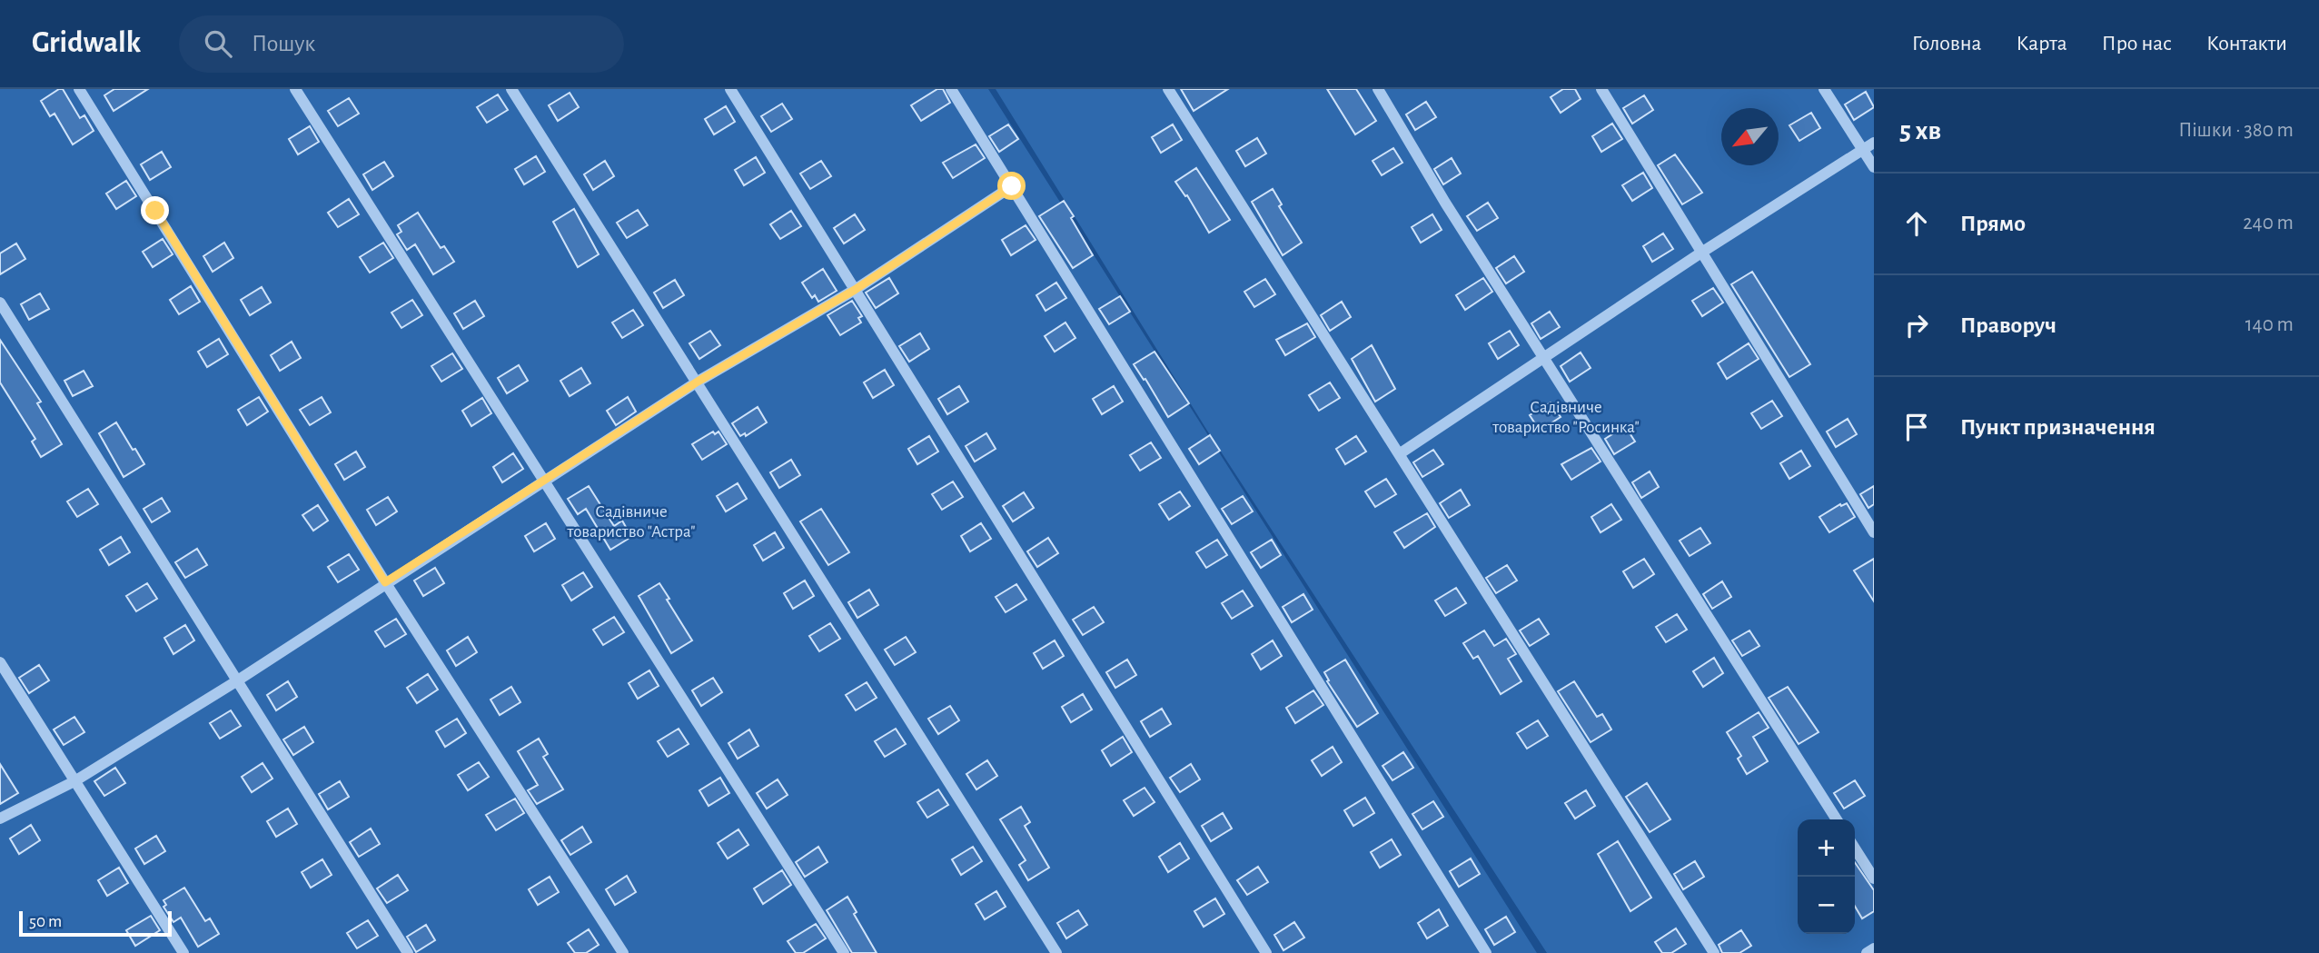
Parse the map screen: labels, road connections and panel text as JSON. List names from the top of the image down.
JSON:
{
  "parks": ["Садівниче товариство \"Росинка\"", "Садівниче товариство \"Астра\""],
  "scale_bar": "50 m",
  "north": "bottom left",
  "page": {
    "header": "Gridwalk",
    "search": "Пошук",
    "nav": [
      "Головна",
      "Карта",
      "Про нас",
      "Контакти"
    ],
    "heading": ["5 хв", "Пішки · 380 m"],
    "list": [
      ["Прямо", "240 m"],
      ["Праворуч", "140 m"],
      "Пункт призначення"
    ],
    "map_buttons": ["+", "−"],
    "scale": "50 m"
  }
}
